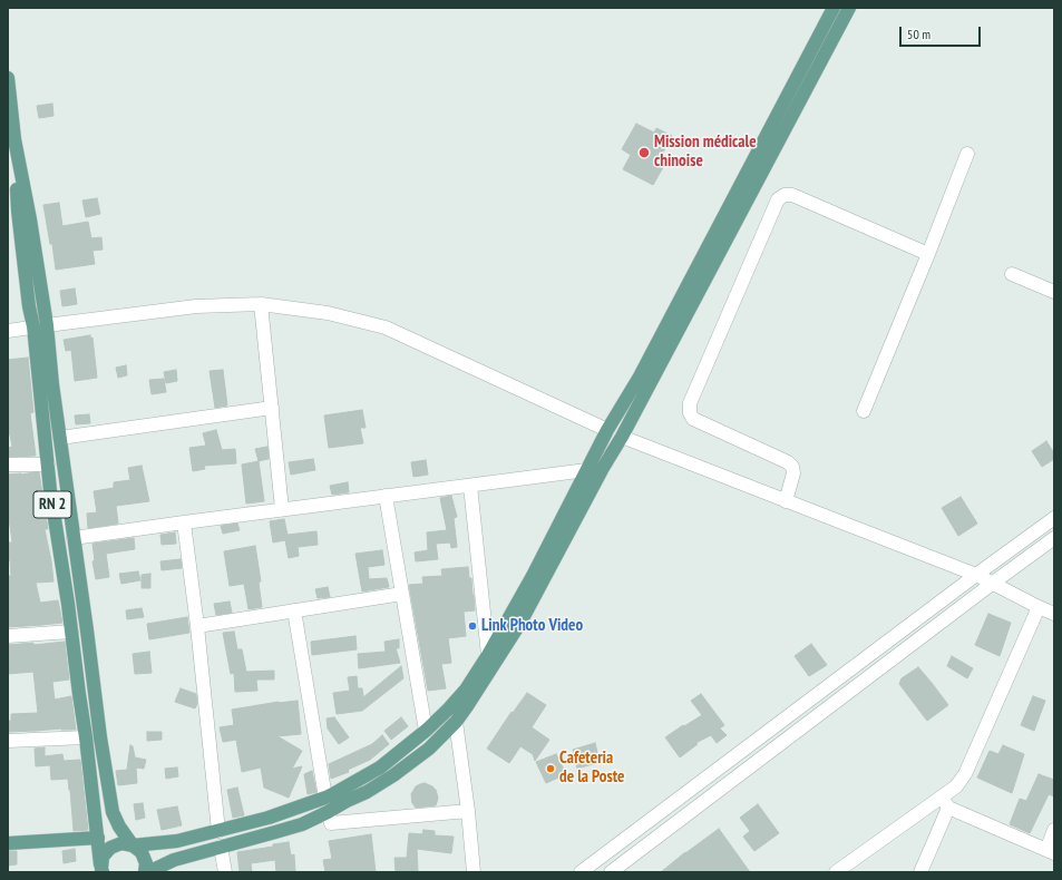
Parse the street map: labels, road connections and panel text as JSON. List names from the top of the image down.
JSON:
{
  "streets": {
    "main road": ["RN 2"]
  },
  "places": ["Mission médicale chinoise", "Link Photo Video", "Cafeteria de la Poste"],
  "scale_bar": "50 m"
}
